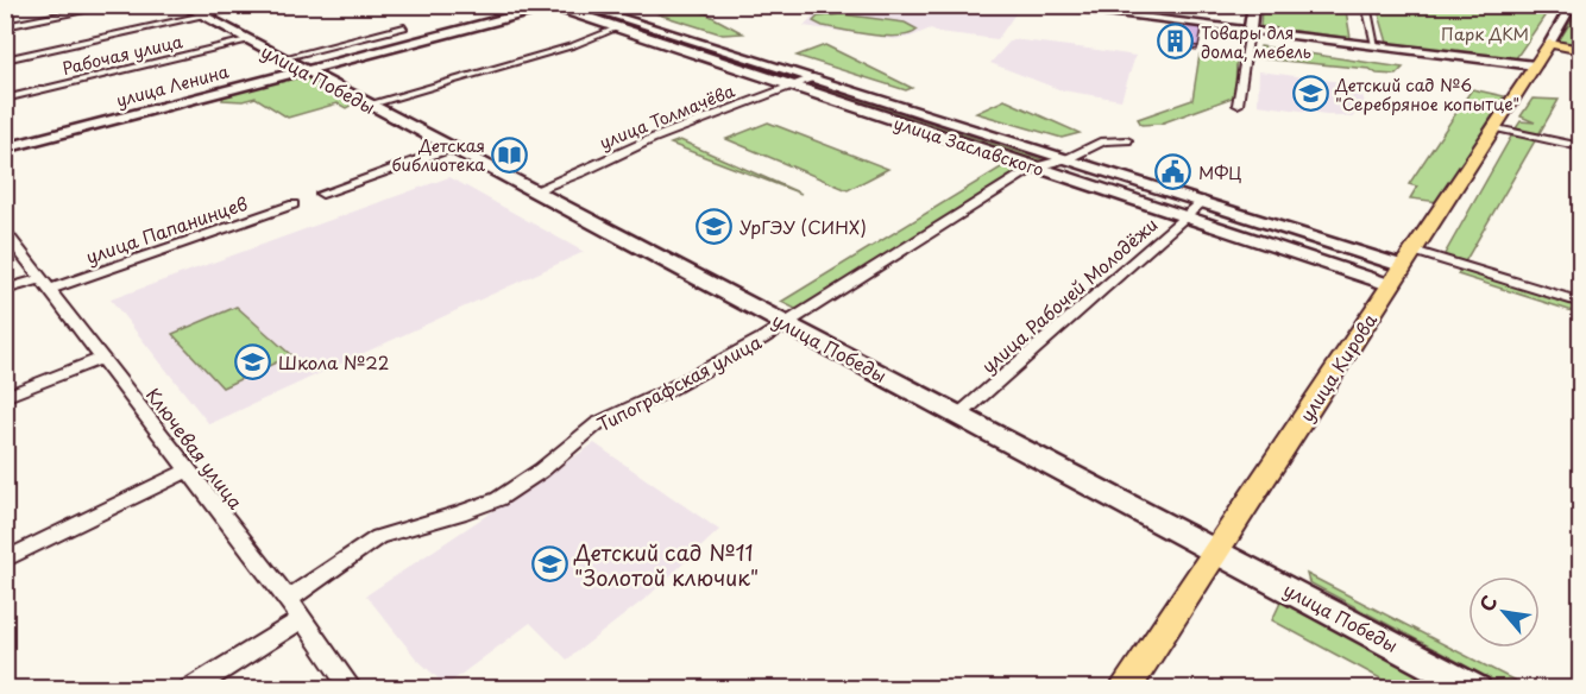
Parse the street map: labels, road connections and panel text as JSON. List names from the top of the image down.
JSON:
{
  "streets": {
    "main road": ["улица Кирова"],
    "street": [
      "Рабочая улица",
      "улица Победы",
      "улица Ленина",
      "улица Толмачёва",
      "улица Заславского",
      "улица Папанинцев",
      "улица Рабочей Молодёжи",
      "Типографская улица",
      "Ключевая улица"
    ]
  },
  "crossings": [
    ["Рабочая улица", "улица Победы"],
    ["улица Победы", "улица Ленина"],
    ["улица Победы", "улица Толмачёва"],
    ["улица Победы", "улица Рабочей Молодёжи"],
    ["улица Победы", "улица Кирова"],
    ["улица Победы", "Типографская улица"],
    ["улица Ленина", "улица Заславского"],
    ["улица Толмачёва", "улица Заславского"],
    ["улица Заславского", "улица Рабочей Молодёжи"],
    ["улица Заславского", "улица Кирова"],
    ["улица Заславского", "Типографская улица"],
    ["улица Папанинцев", "Ключевая улица"],
    ["Типографская улица", "Ключевая улица"]
  ],
  "parks": ["Парк ДКМ"],
  "places": {
    "building": ["Товары для дома, мебель"],
    "school or university": [
      "Детский сад №6 \"Серебряное копытце\"",
      "УрГЭУ (СИНХ)",
      "Школа №22",
      "Детский сад №11 \"Золотой ключик\""
    ],
    "library": ["Детская библиотека"],
    "public building": ["МФЦ"]
  },
  "north": "top left"
}
